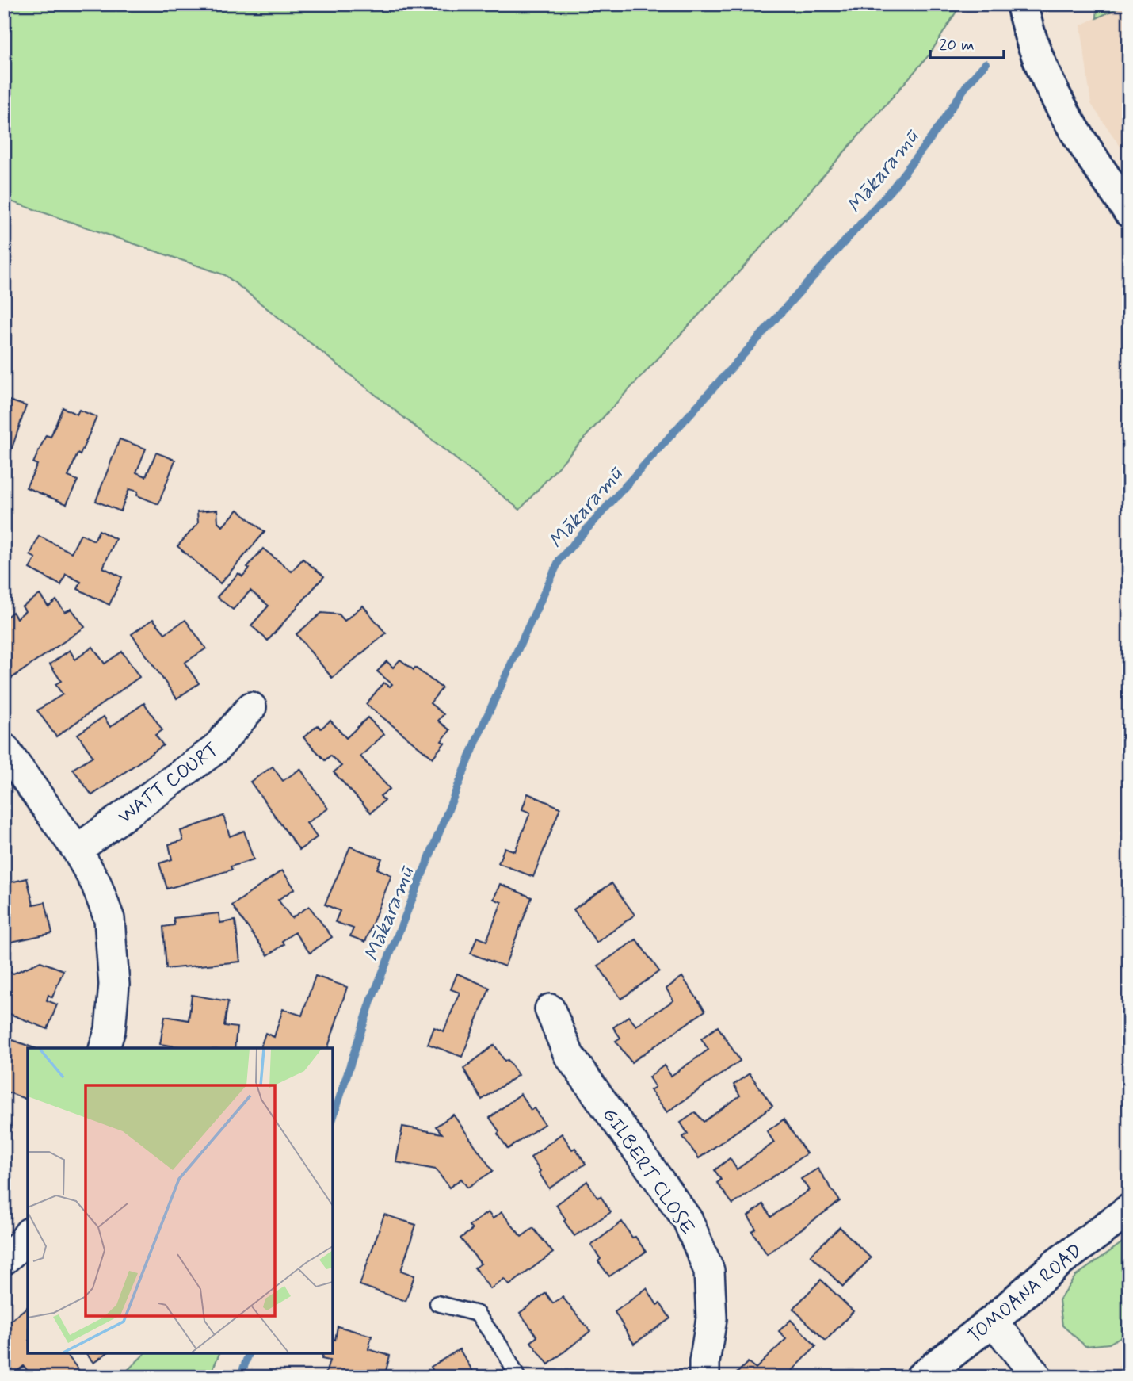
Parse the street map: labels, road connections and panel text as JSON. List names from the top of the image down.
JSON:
{
  "streets": {
    "street": ["WATT COURT", "GILBERT CLOSE", "TOMOANA ROAD"]
  },
  "water": ["Mākaramū"],
  "scale_bar": "20 m"
}
